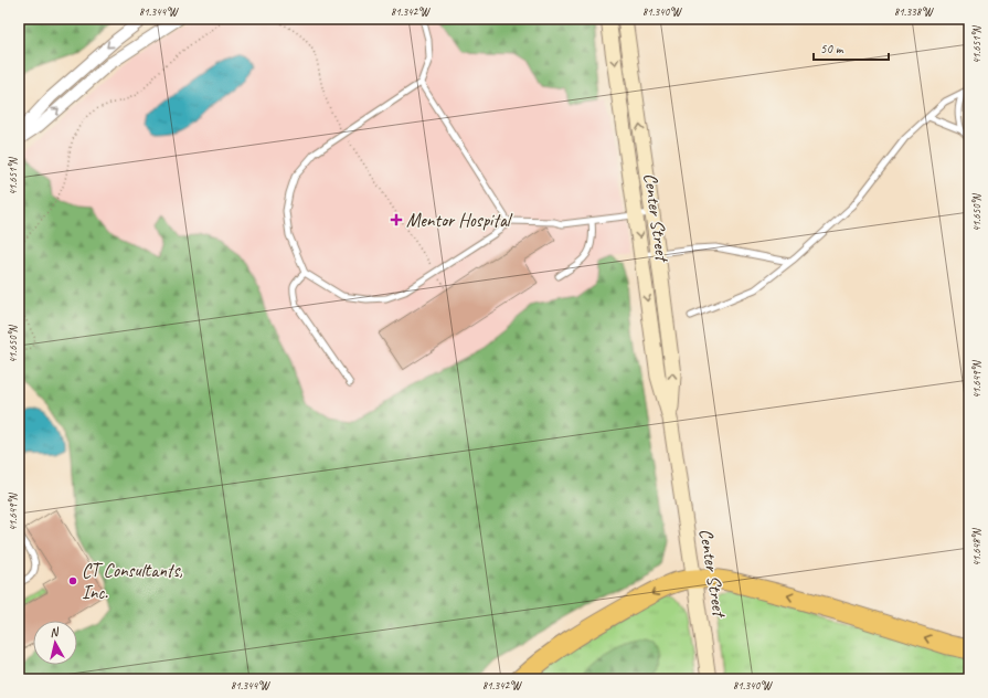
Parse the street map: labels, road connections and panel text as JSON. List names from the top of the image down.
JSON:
{
  "streets": {
    "main road": ["Center Street"]
  },
  "places": {
    "health": ["Mentor Hospital"],
    "other": ["CT Consultants, Inc."]
  },
  "scale_bar": "50 m",
  "north": "top",
  "coordinates": [
    "81.344°W",
    "81.342°W",
    "81.340°W",
    "81.338°W",
    "41.651°N",
    "41.650°N",
    "41.649°N",
    "41.648°N"
  ]
}
